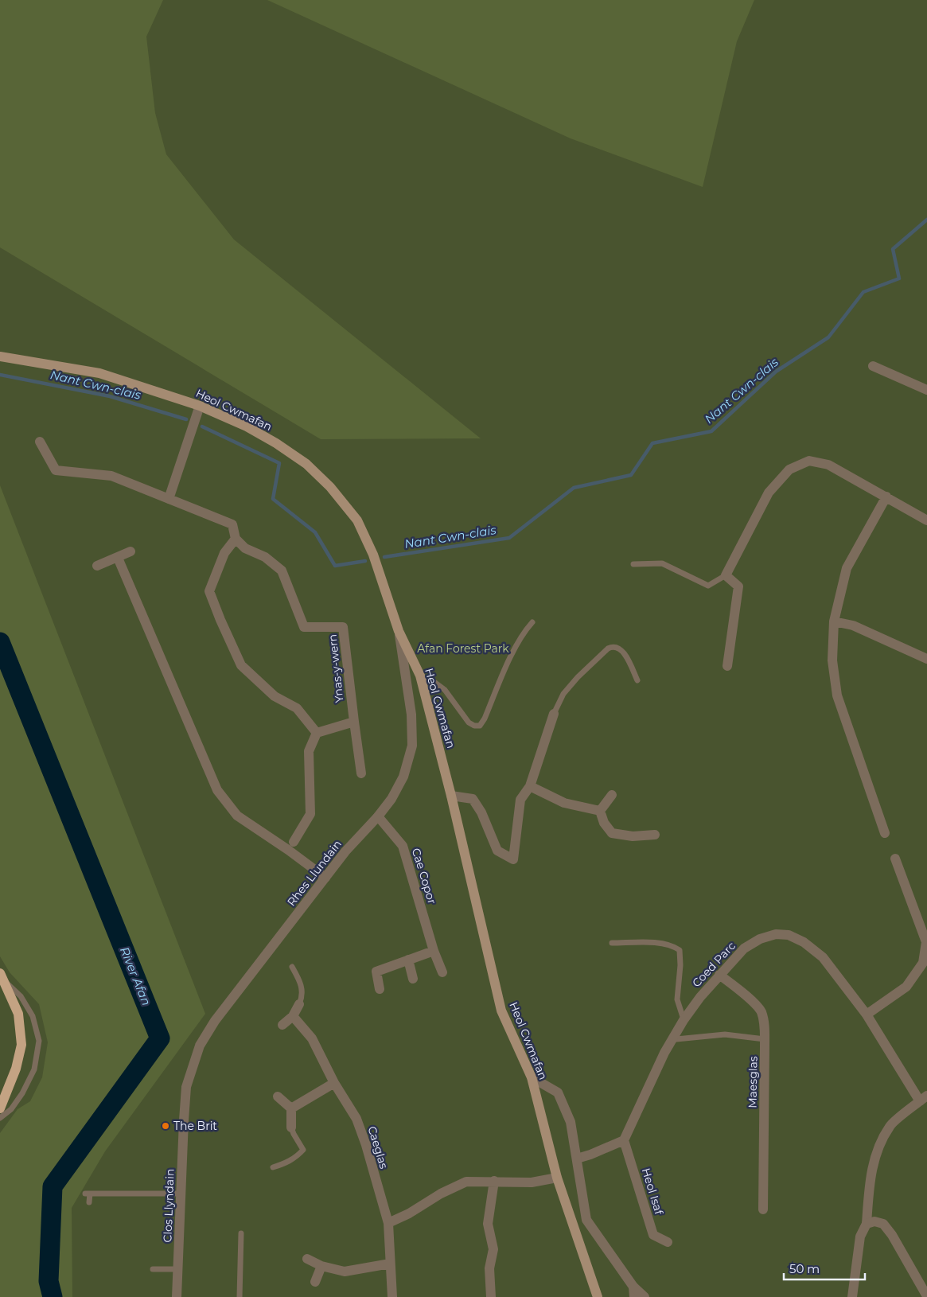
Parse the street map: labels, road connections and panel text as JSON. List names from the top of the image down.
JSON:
{
  "streets": {
    "main road": ["Heol Cwmafan"],
    "street": [
      "Ynas-y-wern",
      "Rhes Llundain",
      "Cae Copor",
      "Coed Parc",
      "Maesglas",
      "Caeglas",
      "Heol Isaf",
      "Clos Llyndain"
    ]
  },
  "crossings": [
    ["Heol Cwmafan", "Rhes Llundain"],
    ["Rhes Llundain", "Cae Copor"],
    ["Rhes Llundain", "Clos Llyndain"],
    ["Coed Parc", "Maesglas"],
    ["Coed Parc", "Heol Isaf"]
  ],
  "water": ["Nant Cwn-clais", "River Afan"],
  "parks": ["Afan Forest Park"],
  "places": ["The Brit"],
  "scale_bar": "50 m"
}
